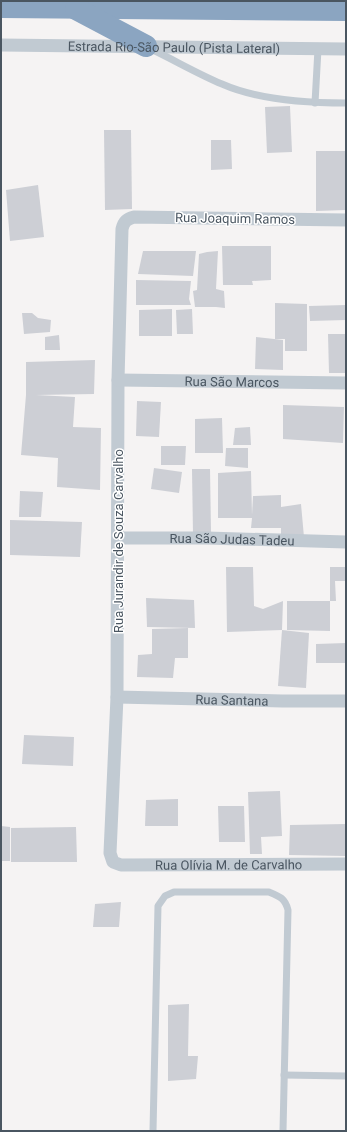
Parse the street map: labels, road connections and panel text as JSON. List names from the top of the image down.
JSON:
{
  "streets": {
    "street": [
      "Estrada Rio-São Paulo (Pista Lateral)",
      "Rua Joaquim Ramos",
      "Rua São Marcos",
      "Rua São Judas Tadeu",
      "Rua Jurandir de Souza Carvalho",
      "Rua Santana",
      "Rua Olívia M. de Carvalho"
    ]
  },
  "crossings": [
    ["Rua Joaquim Ramos", "Rua Jurandir de Souza Carvalho"],
    ["Rua São Marcos", "Rua Jurandir de Souza Carvalho"],
    ["Rua São Judas Tadeu", "Rua Jurandir de Souza Carvalho"],
    ["Rua Jurandir de Souza Carvalho", "Rua Santana"],
    ["Rua Jurandir de Souza Carvalho", "Rua Olívia M. de Carvalho"]
  ]
}
